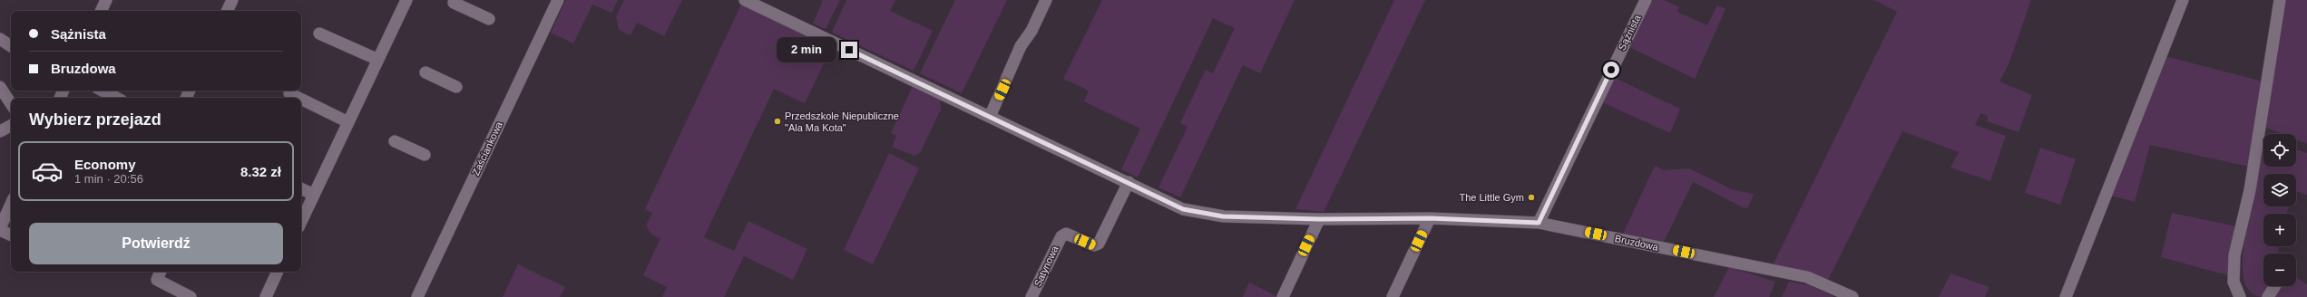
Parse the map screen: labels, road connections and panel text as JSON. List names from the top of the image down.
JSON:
{
  "streets": {
    "street": [
      "Sążnista",
      "Zaściankowa",
      "Bruzdowa",
      "Satynowa"
    ]
  },
  "crossings": [
    ["Sążnista", "Bruzdowa"],
    ["Bruzdowa", "Satynowa"]
  ],
  "places": ["Przedszkole Niepubliczne \"Ala Ma Kota\"", "The Little Gym"],
  "page": {
    "banner": ["Sążnista", "Bruzdowa"],
    "bubble": "2 min",
    "heading": "Wybierz przejazd",
    "map_buttons": ["+", "−"],
    "list": [
      {
        "name": "Economy",
        "note": "1 min · 20:56",
        "value": "8.32 zł"
      }
    ],
    "buttons": "Potwierdź"
  }
}
